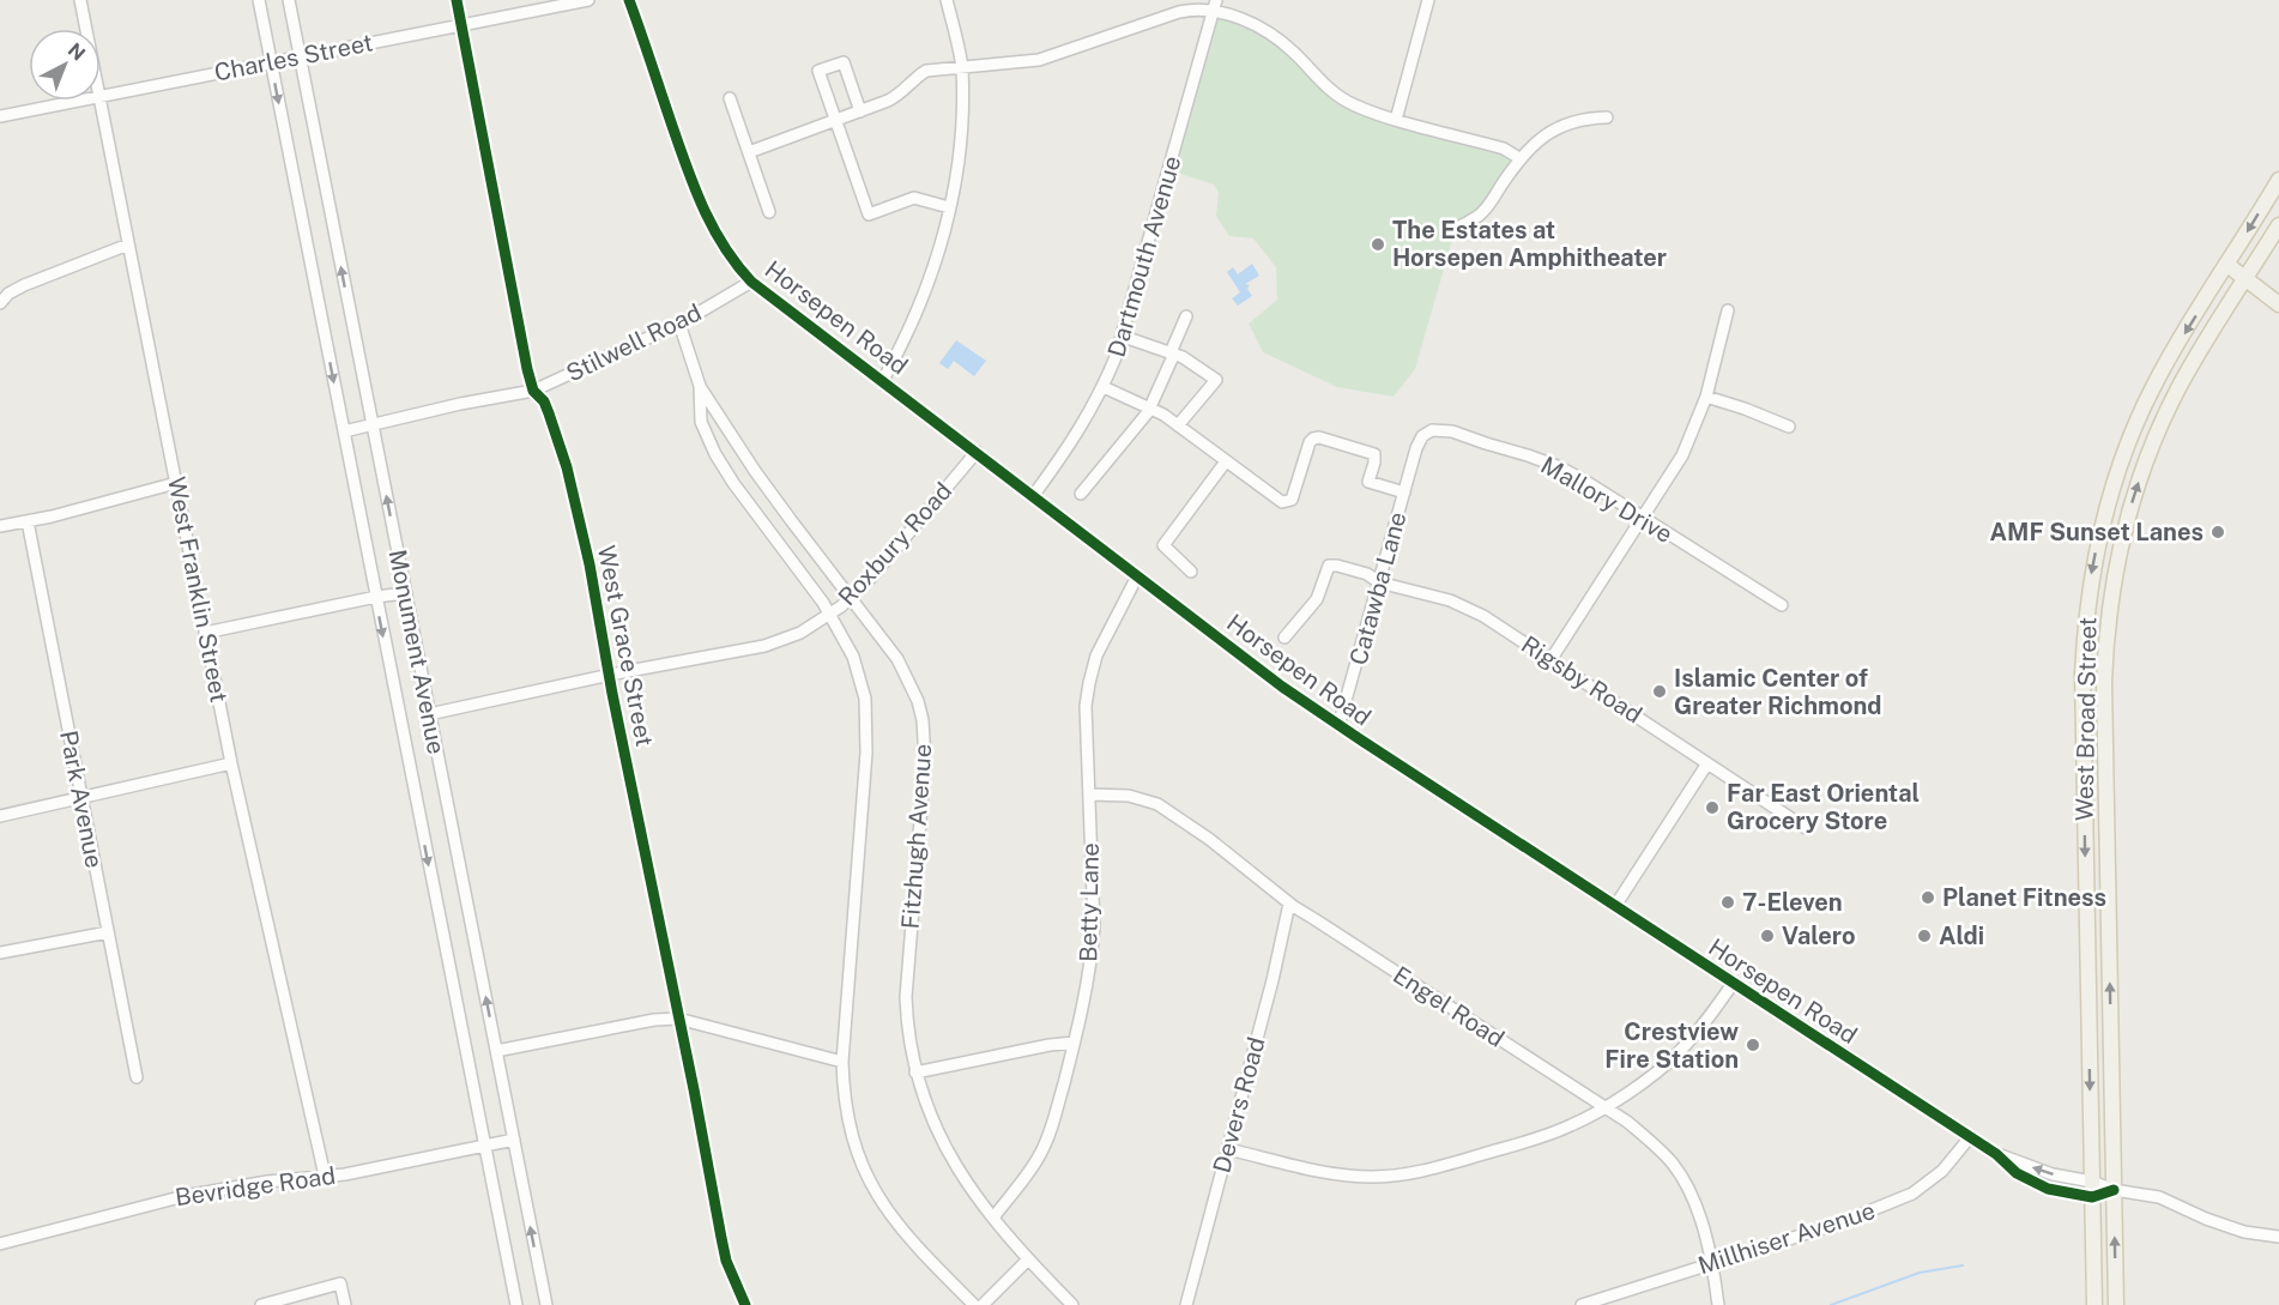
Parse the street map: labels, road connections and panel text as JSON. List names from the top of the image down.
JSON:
{
  "streets": {
    "main road": ["West Broad Street"],
    "street": [
      "Charles Street",
      "Dartmouth Avenue",
      "Horsepen Road",
      "Stilwell Road",
      "Mallory Drive",
      "Roxbury Road",
      "Catawba Lane",
      "West Franklin Street",
      "West Grace Street",
      "Monument Avenue",
      "Rigsby Road",
      "Park Avenue",
      "Fitzhugh Avenue",
      "Betty Lane",
      "Engel Road",
      "Devers Road",
      "Bevridge Road",
      "Millhiser Avenue"
    ]
  },
  "crossings": [
    ["Charles Street", "West Grace Street"],
    ["Charles Street", "Monument Avenue"],
    ["Dartmouth Avenue", "Horsepen Road"],
    ["Horsepen Road", "Stilwell Road"],
    ["Horsepen Road", "Roxbury Road"],
    ["Horsepen Road", "Catawba Lane"],
    ["Horsepen Road", "West Broad Street"],
    ["Horsepen Road", "Betty Lane"],
    ["Horsepen Road", "Millhiser Avenue"],
    ["Stilwell Road", "West Grace Street"],
    ["Stilwell Road", "Monument Avenue"],
    ["Stilwell Road", "Fitzhugh Avenue"],
    ["Mallory Drive", "Catawba Lane"],
    ["Roxbury Road", "West Grace Street"],
    ["Roxbury Road", "Monument Avenue"],
    ["Roxbury Road", "Fitzhugh Avenue"],
    ["Catawba Lane", "Rigsby Road"],
    ["West Franklin Street", "Bevridge Road"],
    ["Monument Avenue", "Bevridge Road"],
    ["Fitzhugh Avenue", "Betty Lane"],
    ["Betty Lane", "Engel Road"],
    ["Engel Road", "Devers Road"],
    ["Engel Road", "Millhiser Avenue"]
  ],
  "places": [
    "The Estates at Horsepen Amphitheater",
    "AMF Sunset Lanes",
    "Islamic Center of Greater Richmond",
    "Far East Oriental Grocery Store",
    "Planet Fitness",
    "7-Eleven",
    "Valero",
    "Aldi",
    "Crestview Fire Station"
  ],
  "north": "top right"
}
